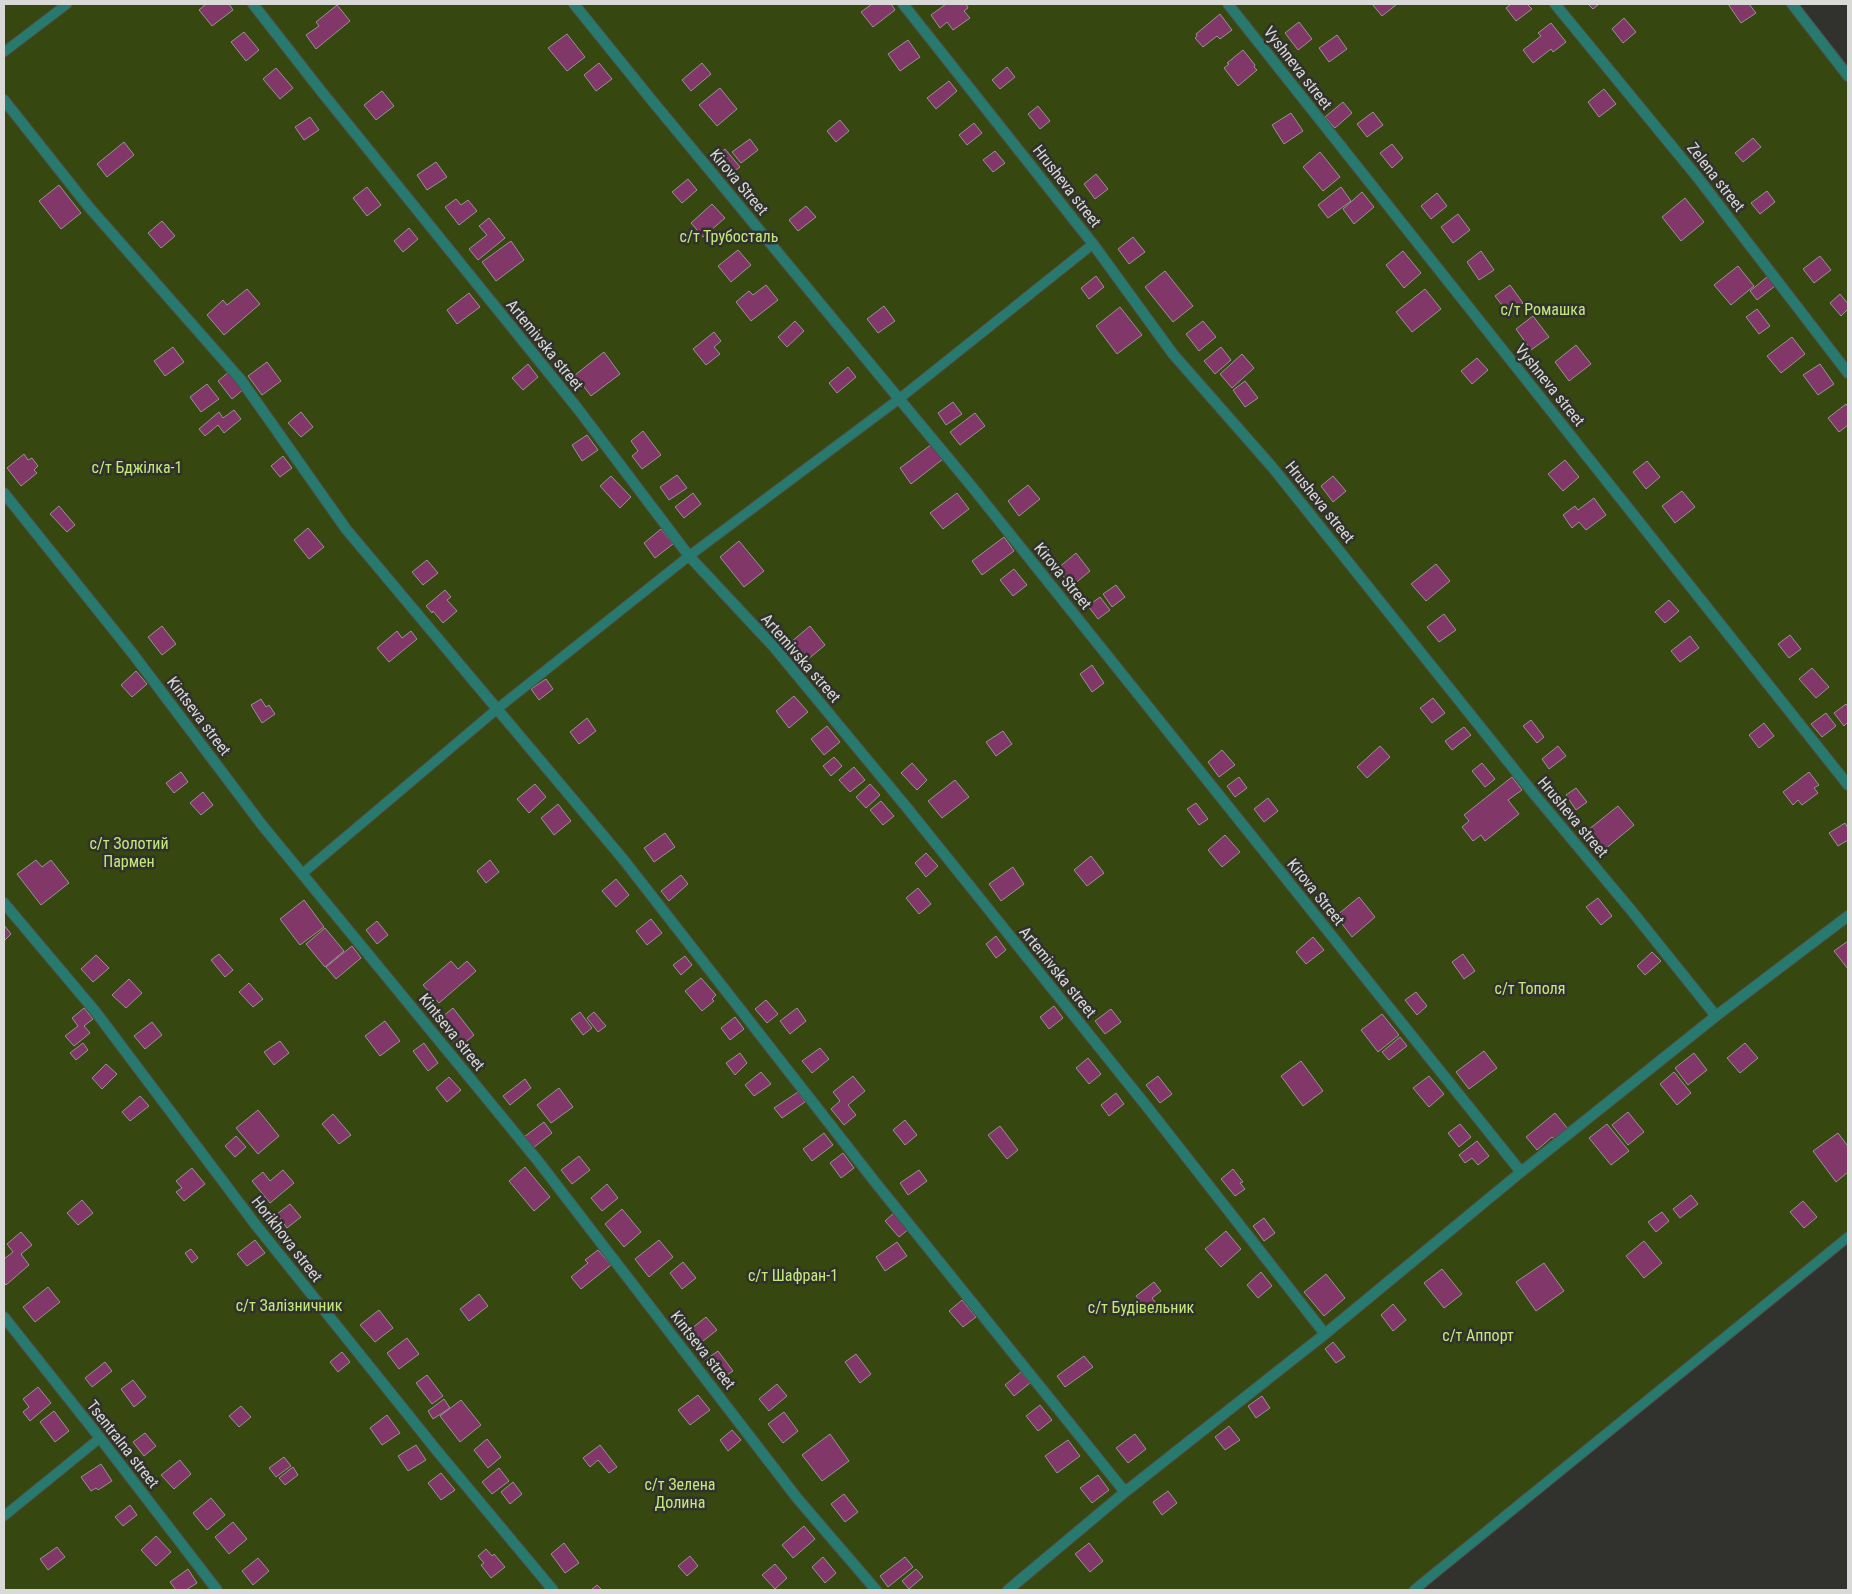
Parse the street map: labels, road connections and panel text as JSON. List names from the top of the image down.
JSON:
{
  "streets": {
    "street": [
      "Vyshneva street",
      "Zelena street",
      "Kirova Street",
      "Hrusheva street",
      "Artemivska street",
      "Kintseva street",
      "Horikhova street",
      "Tsentralna street"
    ]
  },
  "parks": [
    "с/т Трубосталь",
    "с/т Ромашка",
    "с/т Бджілка-1",
    "с/т Золотий Пармен",
    "с/т Тополя",
    "с/т Шафран-1",
    "с/т Залізничник",
    "с/т Будівельник",
    "с/т Аппорт",
    "с/т Зелена Долина"
  ]
}
